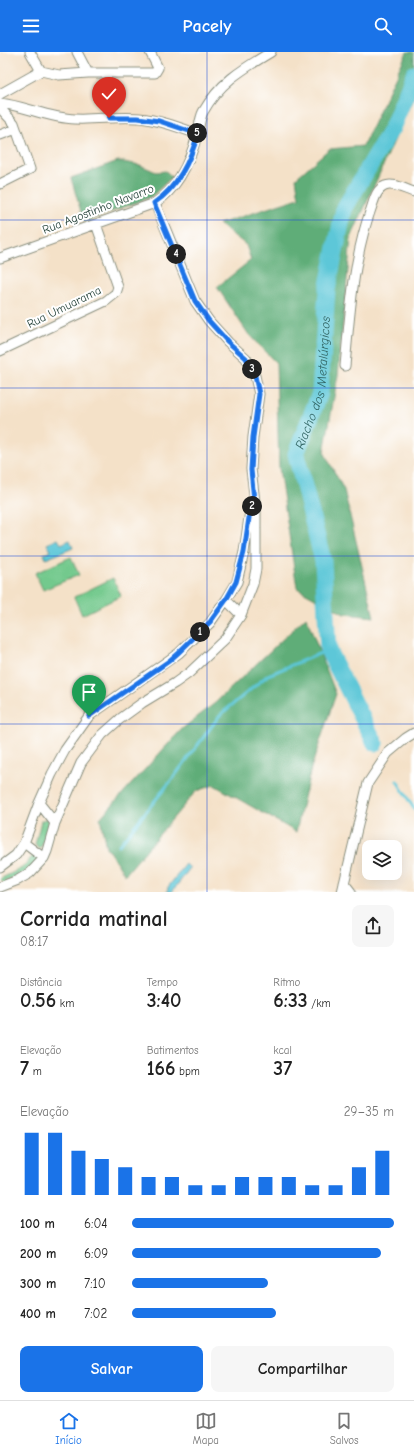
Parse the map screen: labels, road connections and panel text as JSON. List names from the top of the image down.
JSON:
{
  "streets": {
    "street": ["Rua Agostinho Navarro", "Rua Umuarama"]
  },
  "crossings": [
    ["Rua Agostinho Navarro", "Rua Umuarama"]
  ],
  "water": ["Riacho dos Metalúrgicos"],
  "page": {
    "header": "Pacely",
    "pins": [
      "5",
      "4",
      "3",
      "2",
      "1"
    ],
    "heading": ["Corrida matinal", "08:17"],
    "stats": [
      ["Distância", "0.56 km"],
      ["Tempo", "3:40"],
      ["Ritmo", "6:33 /km"],
      ["Elevação", "7 m"],
      ["Batimentos", "166 bpm"],
      ["kcal", "37"]
    ],
    "chart": ["Elevação", "29–35 m"],
    "list": [
      {
        "name": "100 m",
        "note": "6:04"
      },
      {
        "name": "200 m",
        "note": "6:09"
      },
      {
        "name": "300 m",
        "note": "7:10"
      },
      {
        "name": "400 m",
        "note": "7:02"
      }
    ],
    "buttons": ["Salvar", "Compartilhar"],
    "tabs": ["Início", "Mapa", "Salvos"]
  }
}
